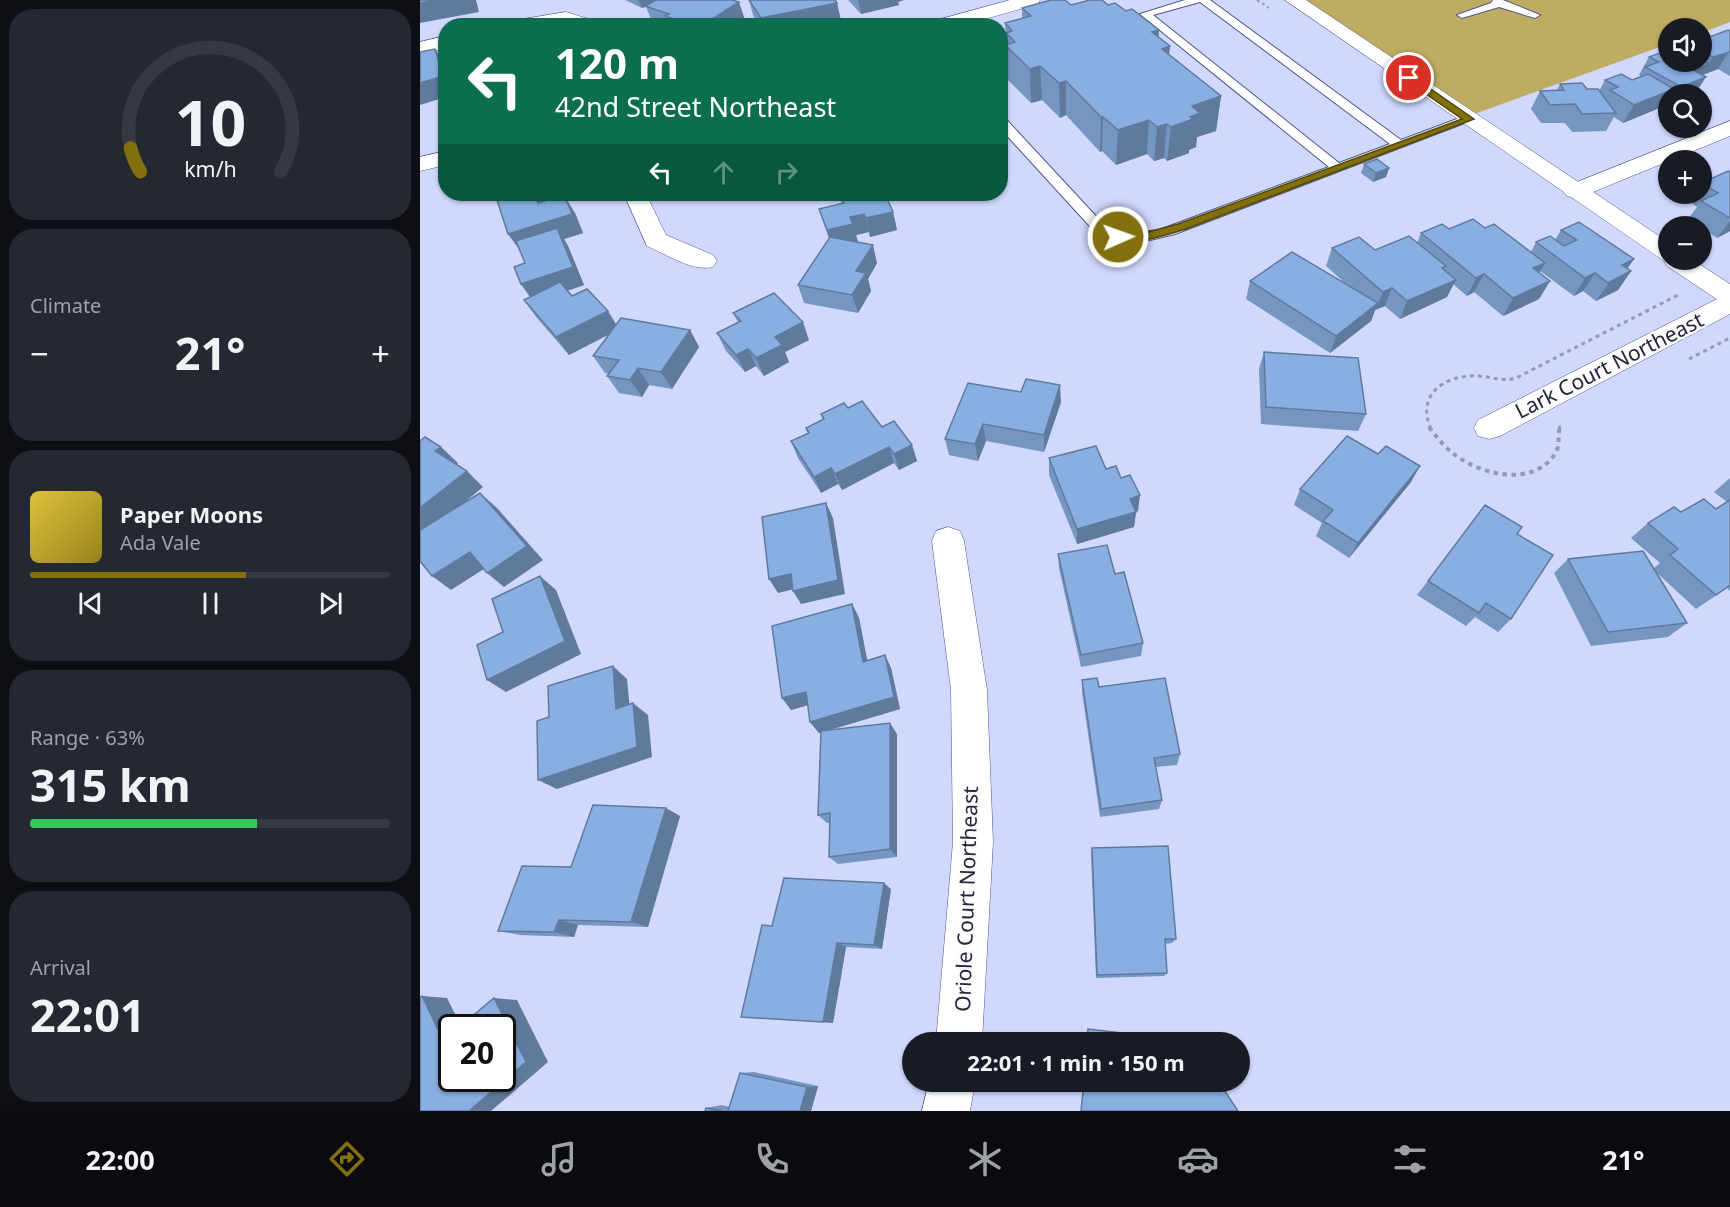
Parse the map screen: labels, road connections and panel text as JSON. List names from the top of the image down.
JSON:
{
  "streets": {
    "street": ["Lark Court Northeast", "Oriole Court Northeast"]
  },
  "page": {
    "map_buttons": ["+", "−"],
    "turn": ["120 m", "42nd Street Northeast"],
    "tile": [
      "Climate",
      ["Range · 63%", "315 km"],
      ["Arrival", "22:01"]
    ],
    "heat": ["−", "21°", "+"],
    "song": ["Paper Moons", "Ada Vale"],
    "limit": "20",
    "trip": "22:01 · 1 min · 150 m",
    "tabs": ["22:00", "21°"],
    "gauge": ["10", "km/h"]
  }
}
